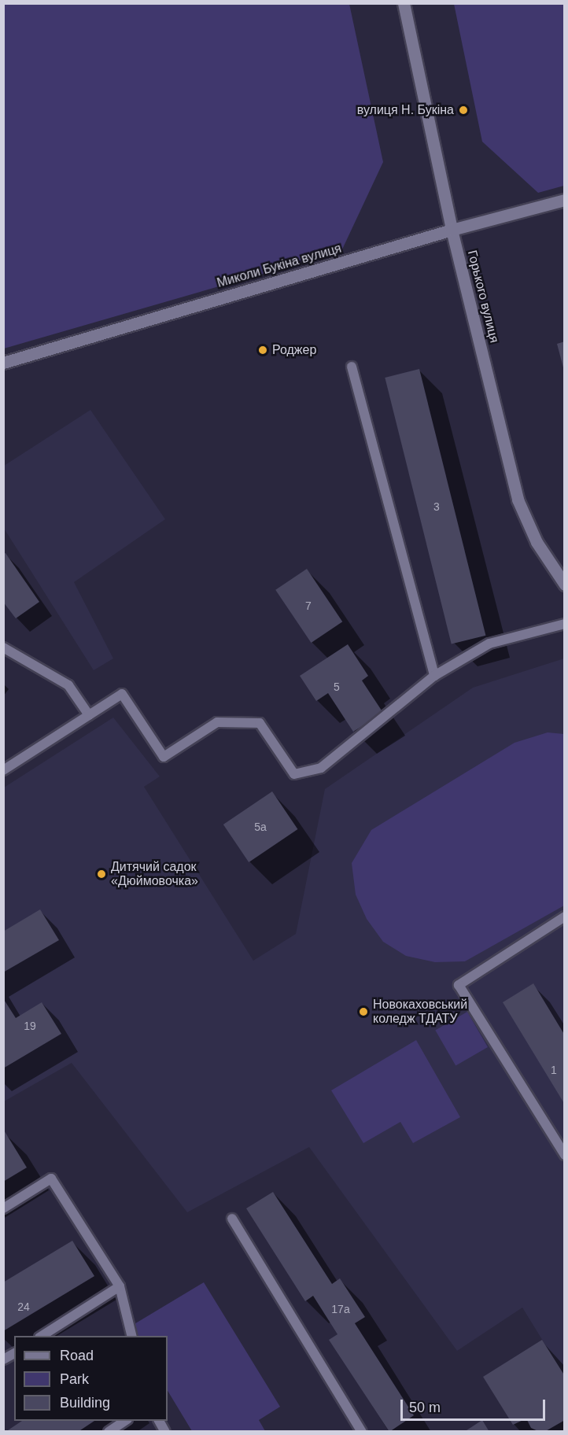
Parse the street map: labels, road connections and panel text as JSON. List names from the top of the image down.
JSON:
{
  "streets": {
    "street": ["Миколи Букіна вулиця", "Горького вулиця"]
  },
  "crossings": [
    ["Миколи Букіна вулиця", "Горького вулиця"]
  ],
  "places": [
    "вулиця Н. Букіна",
    "Роджер",
    "Дитячий садок «Дюймовочка»",
    "Новокаховський коледж ТДАТУ"
  ],
  "house_numbers": [
    "3",
    "7",
    "5",
    "5а",
    "19",
    "1",
    "24",
    "17а"
  ],
  "legend": ["Road", "Park", "Building"],
  "scale_bar": "50 m"
}
